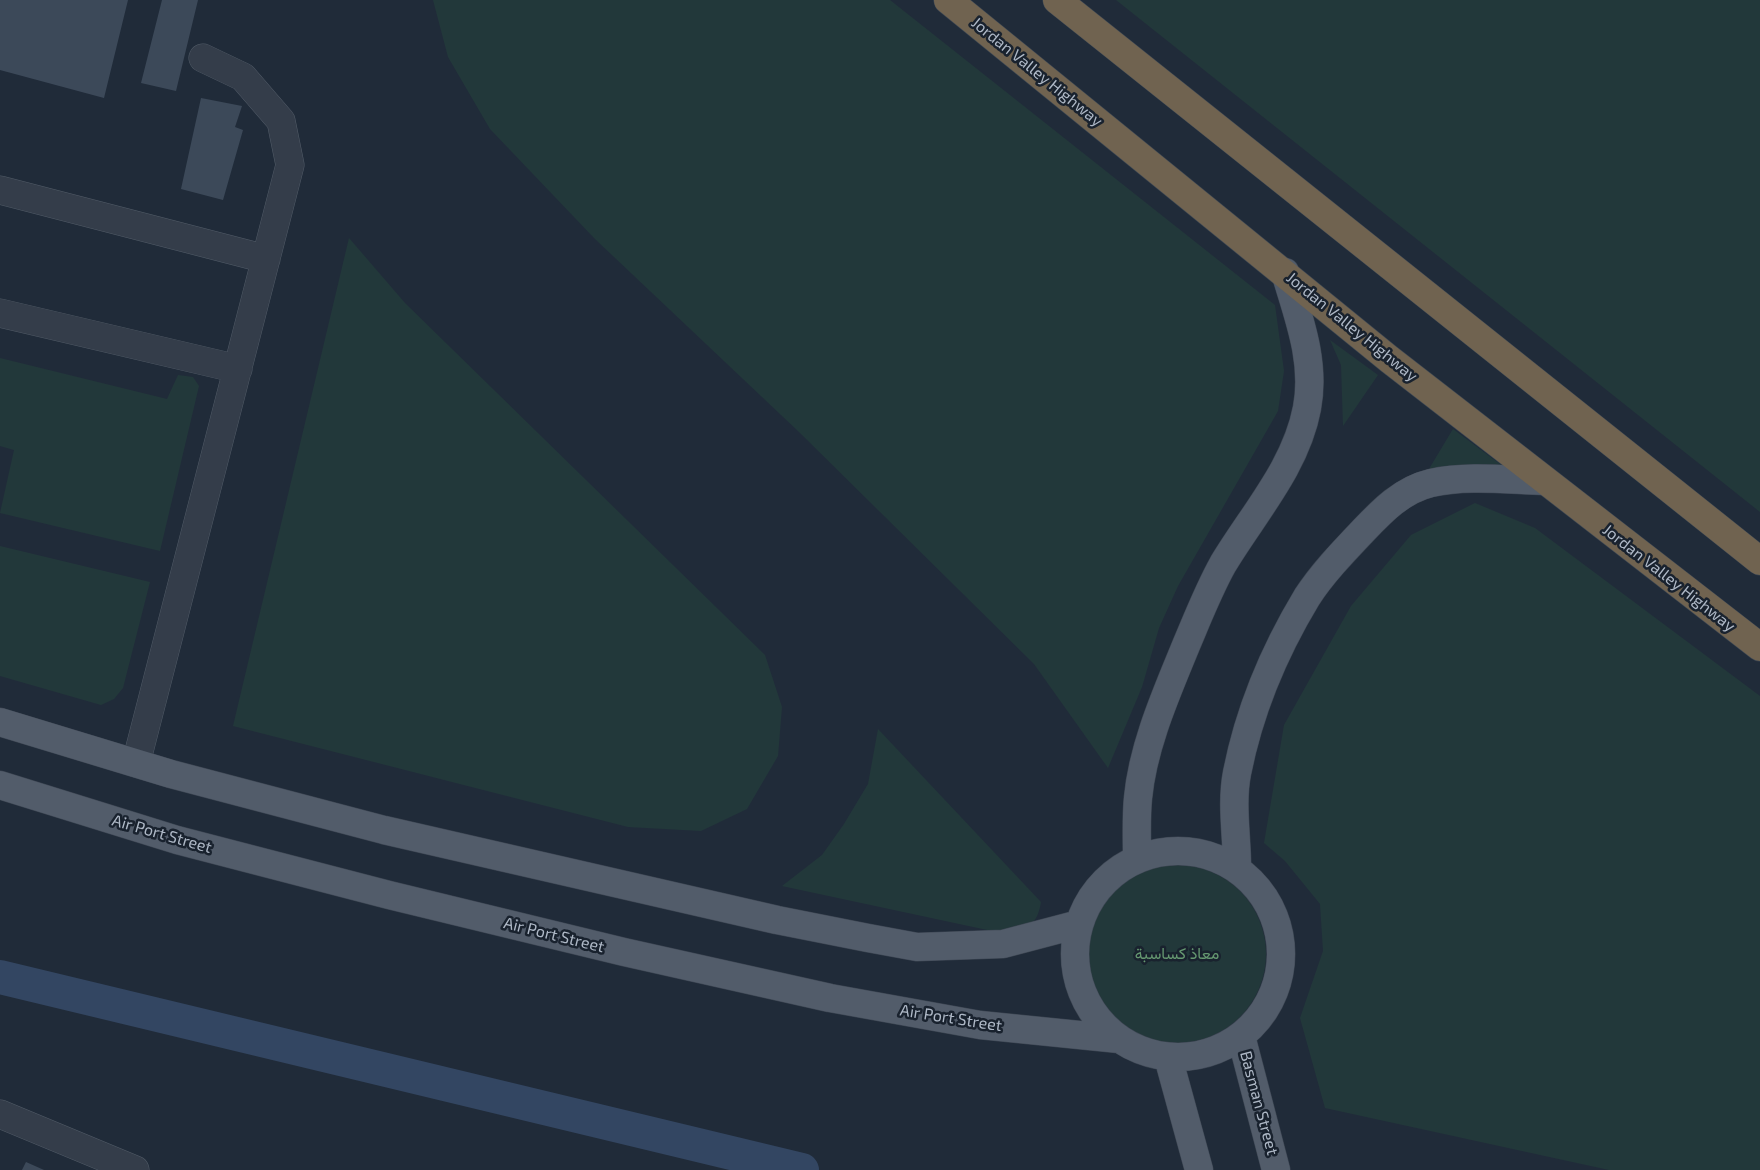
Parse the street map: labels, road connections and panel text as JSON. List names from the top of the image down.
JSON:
{
  "streets": {
    "highway": ["Jordan Valley Highway"],
    "main road": ["Air Port Street", "Basman Street"]
  },
  "parks": ["معاذ كساسبة"]
}
